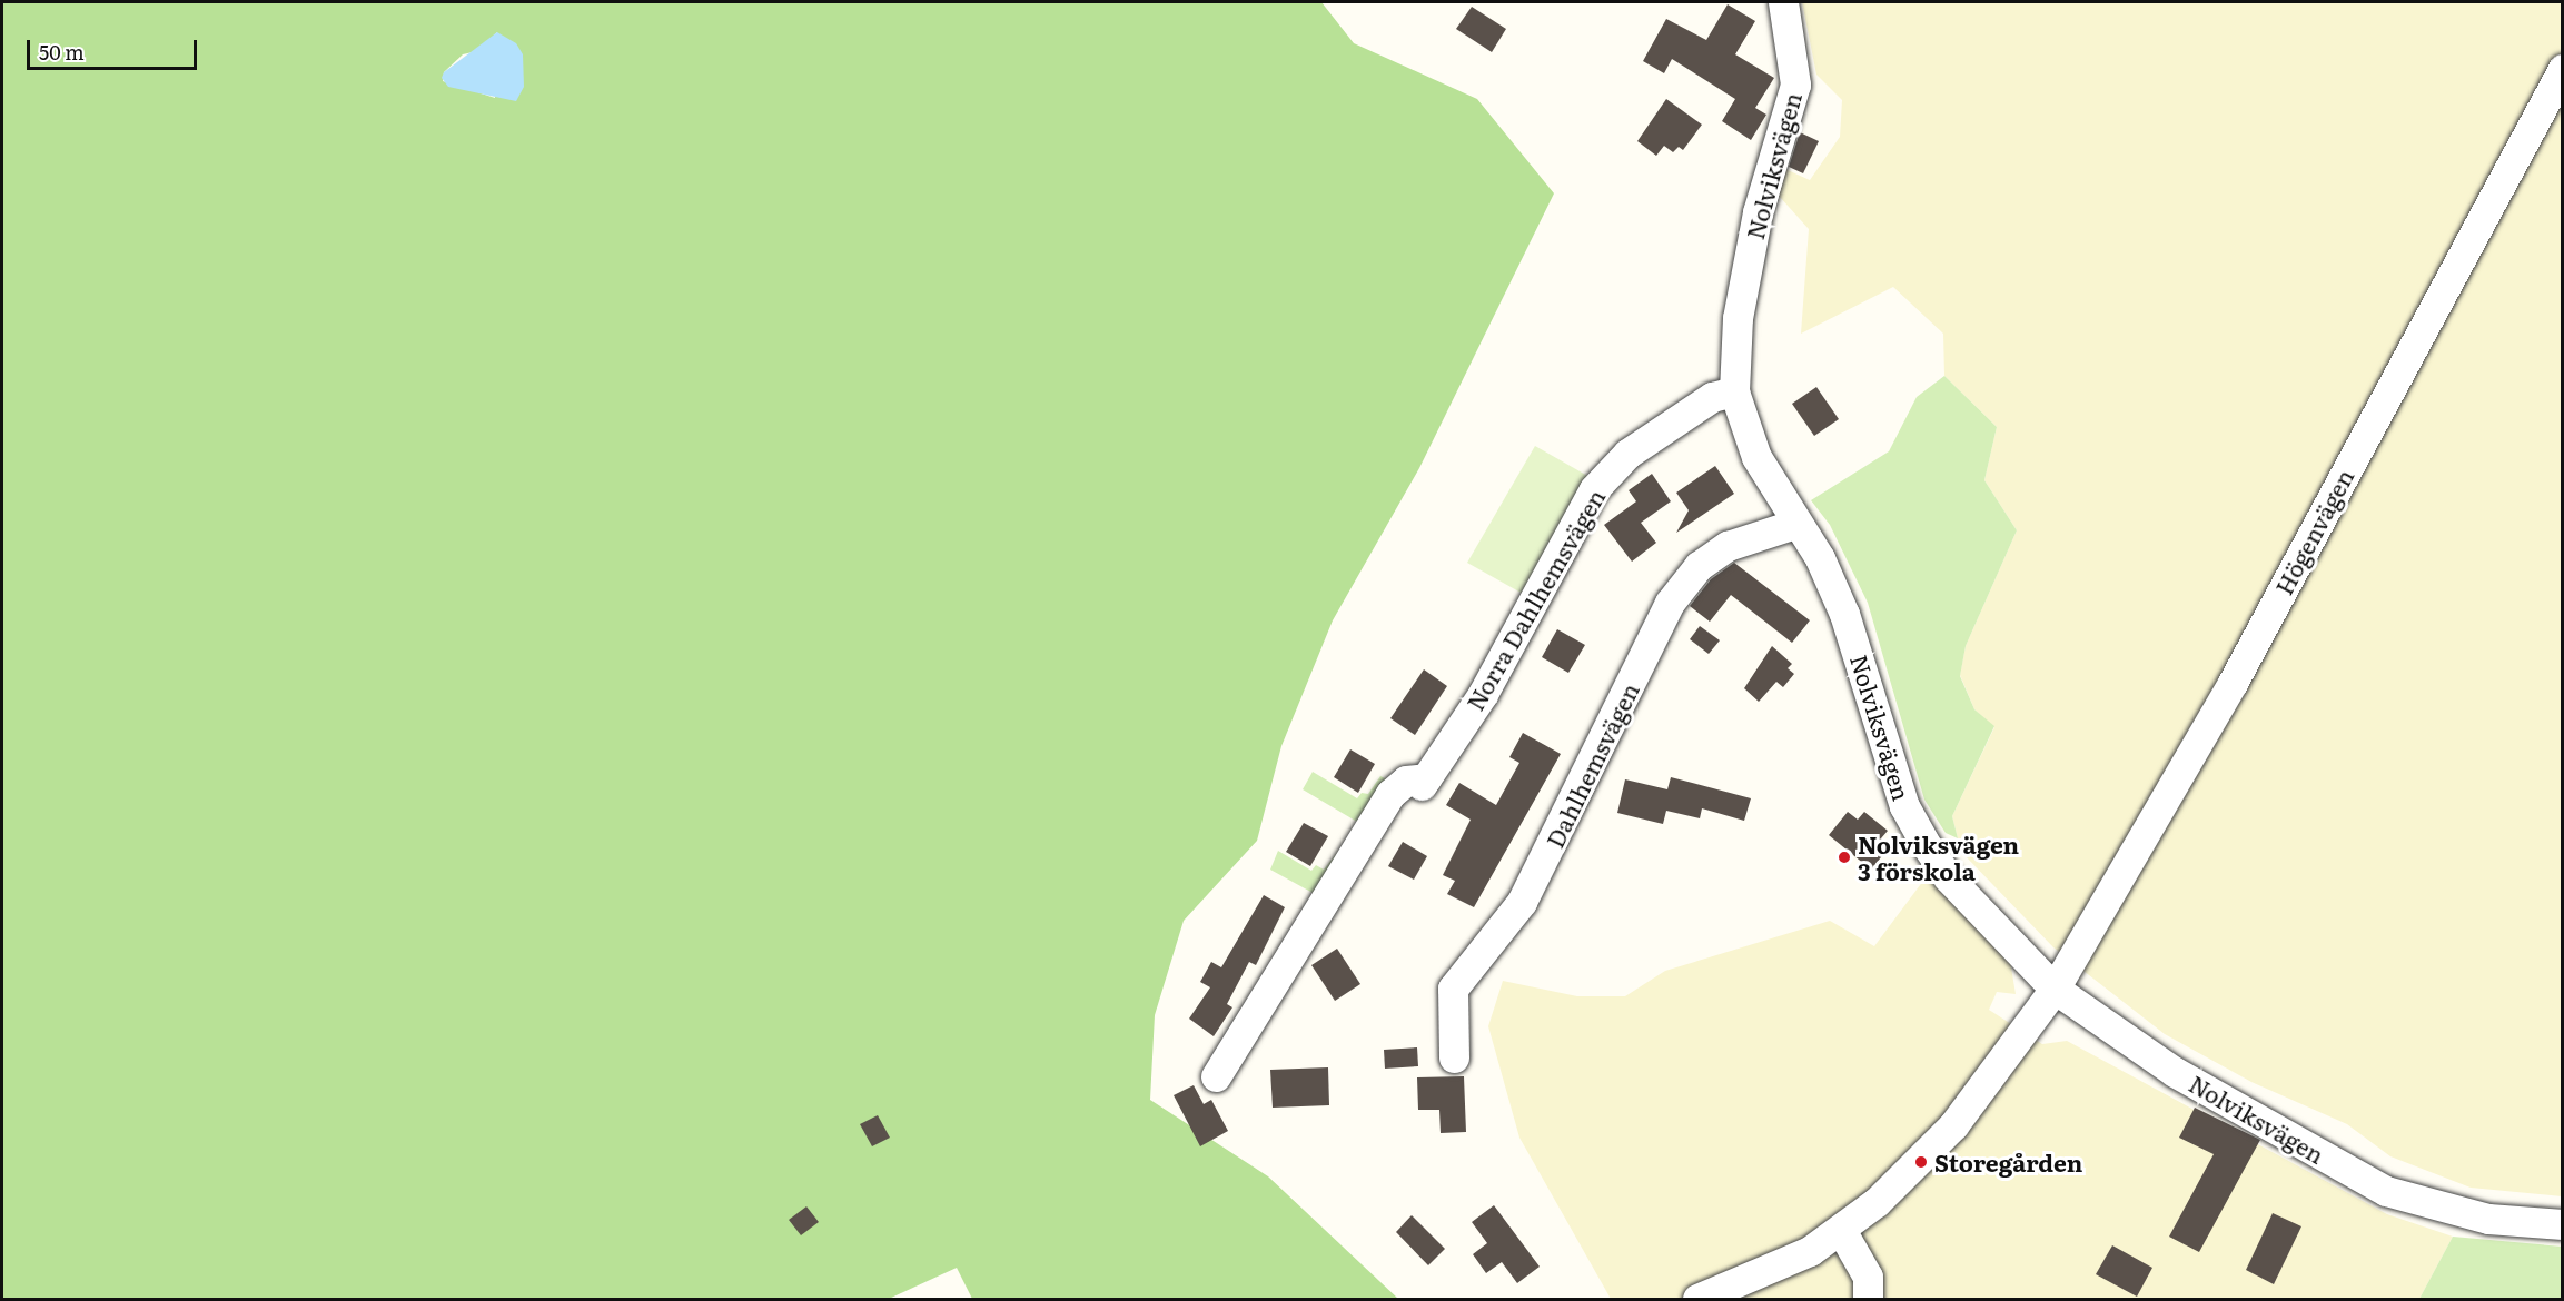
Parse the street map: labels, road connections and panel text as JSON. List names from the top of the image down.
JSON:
{
  "streets": {
    "street": [
      "Nolviksvägen",
      "Högenvägen",
      "Norra Dahlhemsvägen",
      "Dahlhemsvägen"
    ]
  },
  "crossings": [
    ["Nolviksvägen", "Högenvägen"],
    ["Nolviksvägen", "Norra Dahlhemsvägen"],
    ["Nolviksvägen", "Dahlhemsvägen"]
  ],
  "places": ["Nolviksvägen 3 förskola", "Storegården"],
  "scale_bar": "50 m"
}
